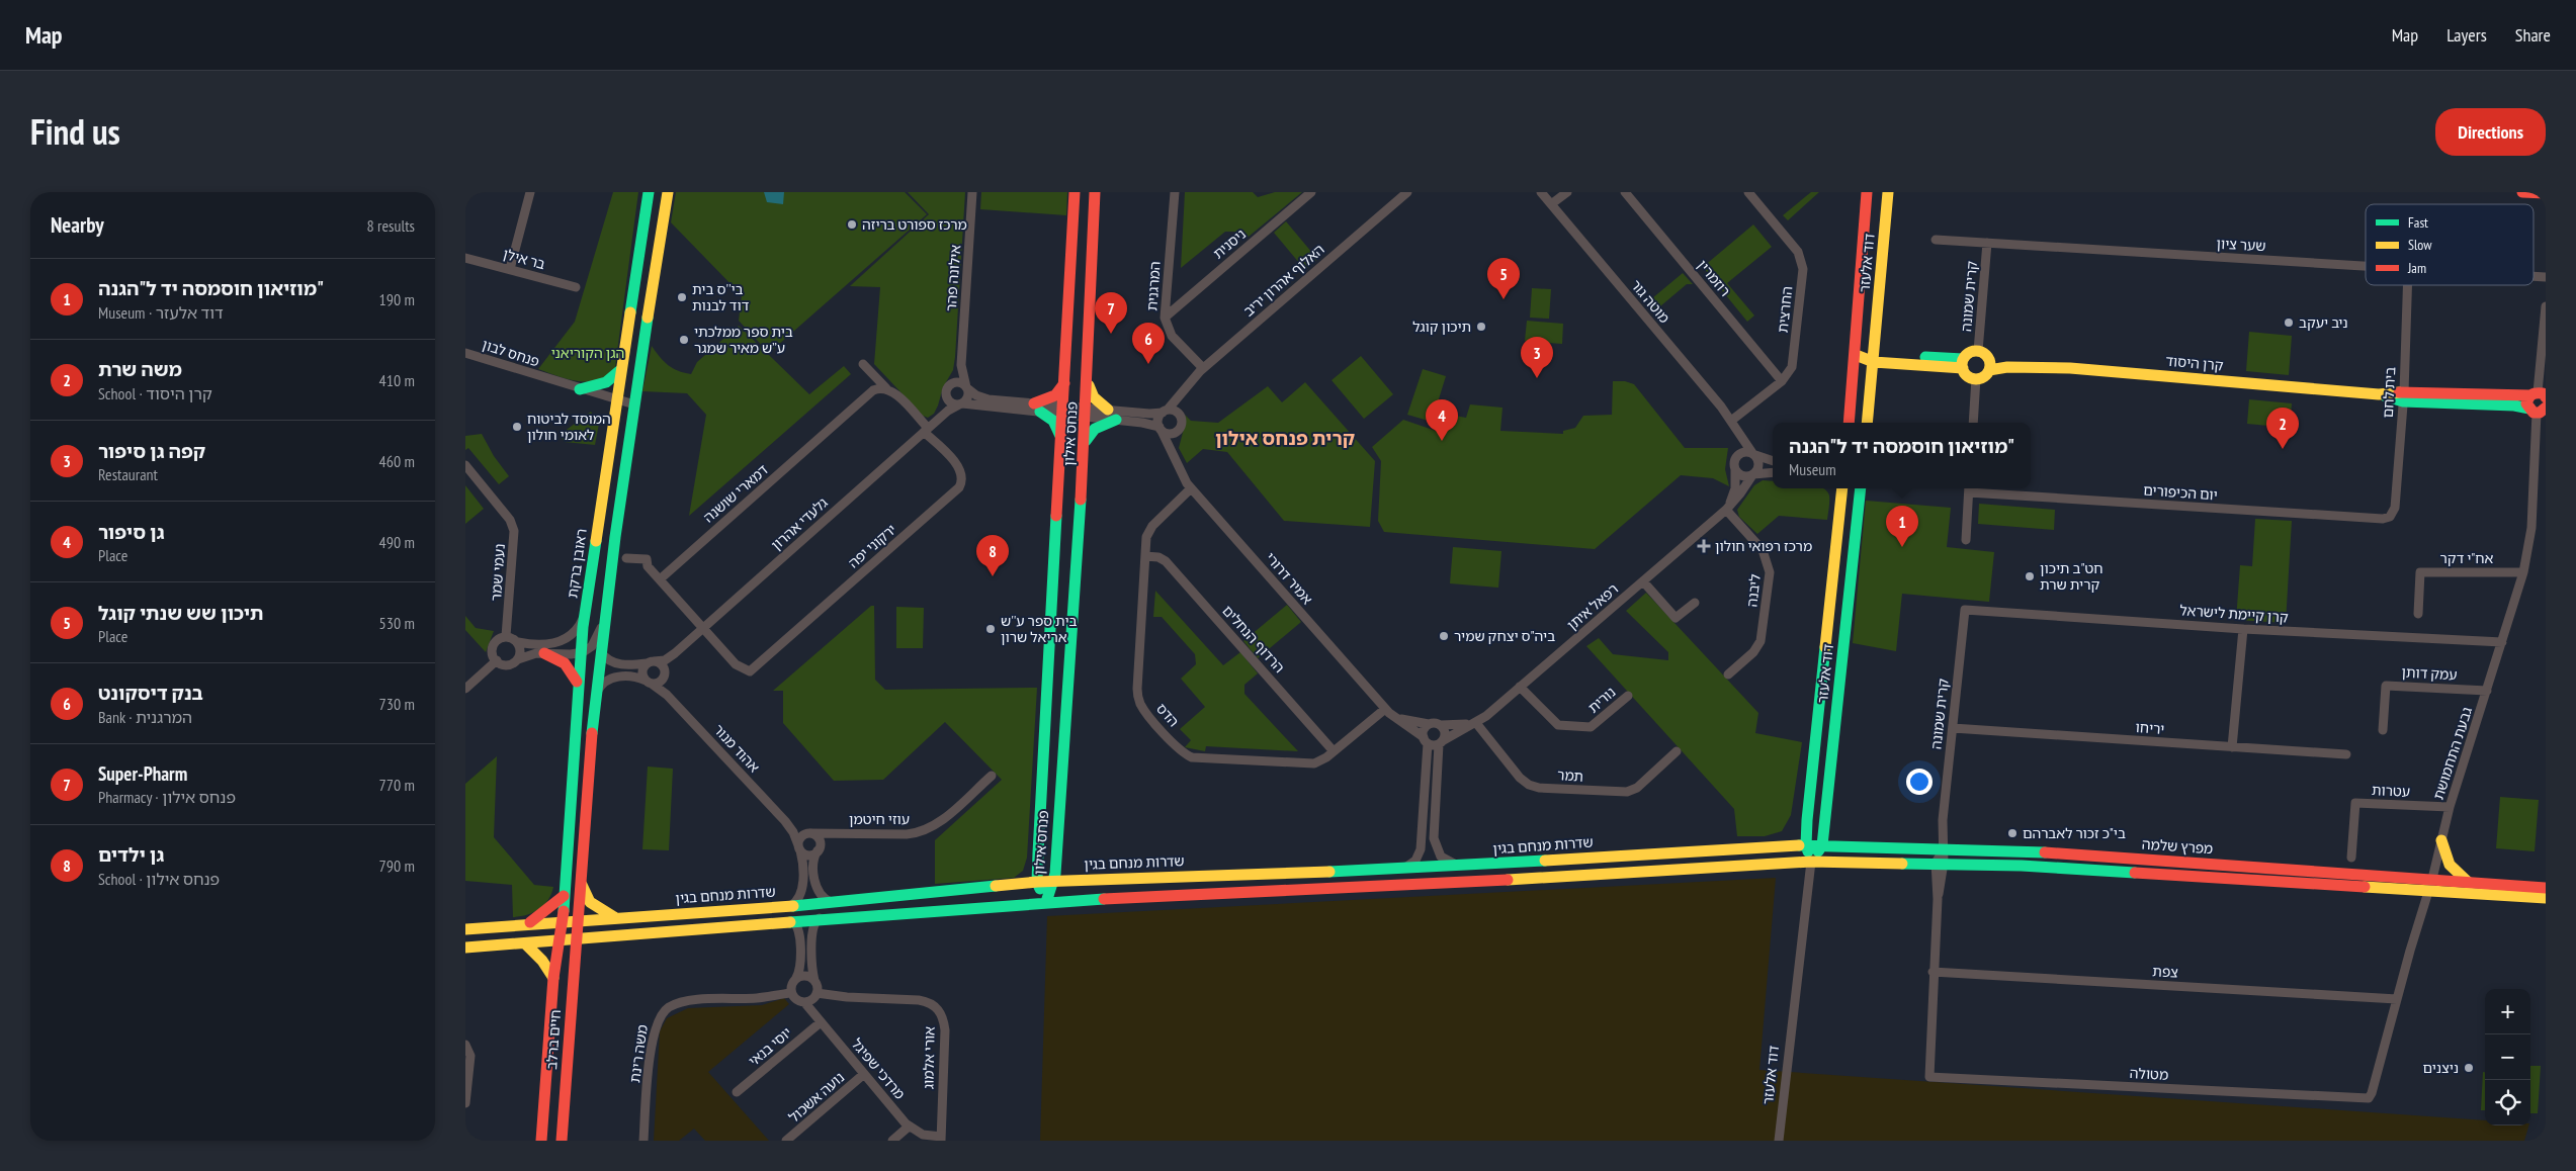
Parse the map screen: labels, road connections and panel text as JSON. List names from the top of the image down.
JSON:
{
  "streets": {
    "street": [
      "ניסנית",
      "שער ציון",
      "בר אילן",
      "דוד אלעזר",
      "אילונה פהר",
      "רוזמרין",
      "האלוף אהרון יריב",
      "המרגנית",
      "קרית שמונה",
      "מוטה גור",
      "החרצית",
      "פנחס לבון",
      "קרן היסוד",
      "בית לחם",
      "פנחס אילון",
      "יום הכיפורים",
      "דמארי שושנה",
      "גלעדי אהרון",
      "ירקוני יפה",
      "אח\"י דקר",
      "ראובן ברקת",
      "נעמי שמר",
      "אמיר דרורי",
      "ליבנה",
      "רפאל איתן",
      "קרן קיימת לישראל",
      "הרדוף הנחלים",
      "עמק דותן",
      "נורית",
      "הדס",
      "יריחו",
      "אהוד מנור",
      "גבעת התחמושת",
      "תמר",
      "עטרות",
      "עוזי חיטמן",
      "שדרות מנחם בגין",
      "מפרץ שלמה",
      "צפת",
      "חיים ברלב",
      "יוסי בנאי",
      "משה רינת",
      "אורי אלמוג",
      "מרדכי שפיגל",
      "מטולה",
      "נועה אשכול"
    ]
  },
  "crossings": [
    ["ניסנית", "המרגנית"],
    ["שער ציון", "קרית שמונה"],
    ["דוד אלעזר", "שדרות מנחם בגין"],
    ["דוד אלעזר", "מפרץ שלמה"],
    ["אילונה פהר", "גלעדי אהרון"],
    ["רוזמרין", "החרצית"],
    ["האלוף אהרון יריב", "המרגנית"],
    ["האלוף אהרון יריב", "אמיר דרורי"],
    ["קרית שמונה", "קרן היסוד"],
    ["קרית שמונה", "קרן קיימת לישראל"],
    ["קרית שמונה", "יריחו"],
    ["קרית שמונה", "מפרץ שלמה"],
    ["מוטה גור", "החרצית"],
    ["מוטה גור", "רפאל איתן"],
    ["פנחס לבון", "ראובן ברקת"],
    ["קרן היסוד", "בית לחם"],
    ["קרן היסוד", "גבעת התחמושת"],
    ["בית לחם", "יום הכיפורים"],
    ["פנחס אילון", "שדרות מנחם בגין"],
    ["גלעדי אהרון", "ירקוני יפה"],
    ["גלעדי אהרון", "אהוד מנור"],
    ["אח\"י דקר", "גבעת התחמושת"],
    ["ראובן ברקת", "שדרות מנחם בגין"],
    ["ראובן ברקת", "חיים ברלב"],
    ["אמיר דרורי", "רפאל איתן"],
    ["אמיר דרורי", "הדס"],
    ["ליבנה", "רפאל איתן"],
    ["רפאל איתן", "נורית"],
    ["רפאל איתן", "תמר"],
    ["קרן קיימת לישראל", "גבעת התחמושת"],
    ["הרדוף הנחלים", "הדס"],
    ["עמק דותן", "גבעת התחמושת"],
    ["אהוד מנור", "עוזי חיטמן"],
    ["אהוד מנור", "שדרות מנחם בגין"],
    ["גבעת התחמושת", "עטרות"],
    ["גבעת התחמושת", "מפרץ שלמה"],
    ["גבעת התחמושת", "צפת"],
    ["גבעת התחמושת", "מטולה"],
    ["שדרות מנחם בגין", "מפרץ שלמה"],
    ["צפת", "מטולה"],
    ["יוסי בנאי", "מרדכי שפיגל"],
    ["משה רינת", "אורי אלמוג"],
    ["משה רינת", "מרדכי שפיגל"],
    ["אורי אלמוג", "מרדכי שפיגל"],
    ["מרדכי שפיגל", "נועה אשכול"]
  ],
  "districts": ["קרית פנחס אילון"],
  "parks": ["הגן הקוריאני"],
  "places": {
    "other": [
      "מרכז ספורט בריזה",
      "בי''ס בית דוד לבנות",
      "ניב יעקב",
      "תיכון קוגל",
      "בית ספר ממלכתי ע’’ש מאיר שמגר",
      "המוסד לביטוח לאומי חולון",
      "חט\"ב תיכון קרית שרת",
      "בית ספר ע''ש אריאל שרון",
      "ביה\"ס יצחק שמיר",
      "בי\"כ זכור לאברהם",
      "ניצנים"
    ],
    "health": ["מרכז רפואי חולון"]
  },
  "legend": ["Fast", "Slow", "Jam"],
  "page": {
    "header": "Map",
    "nav": ["Map", "Layers", "Share"],
    "title": "Find us",
    "buttons": "Directions",
    "heading": ["Nearby", "8 results"],
    "list": [
      {
        "mark": "1",
        "name": "מוזיאון חוסמסה יד ל\"הגנה\"",
        "note": "Museum · דוד אלעזר",
        "value": "190 m"
      },
      {
        "mark": "2",
        "name": "משה שרת",
        "note": "School · קרן היסוד",
        "value": "410 m"
      },
      {
        "mark": "3",
        "name": "קפה גן סיפור",
        "note": "Restaurant",
        "value": "460 m"
      },
      {
        "mark": "4",
        "name": "גן סיפור",
        "note": "Place",
        "value": "490 m"
      },
      {
        "mark": "5",
        "name": "תיכון שש שנתי קוגל",
        "note": "Place",
        "value": "530 m"
      },
      {
        "mark": "6",
        "name": "בנק דיסקונט",
        "note": "Bank · המרגנית",
        "value": "730 m"
      },
      {
        "mark": "7",
        "name": "Super-Pharm",
        "note": "Pharmacy · פנחס אילון",
        "value": "770 m"
      },
      {
        "mark": "8",
        "name": "גן ילדים",
        "note": "School · פנחס אילון",
        "value": "790 m"
      }
    ],
    "pins": [
      "5",
      "7",
      "6",
      "3",
      "4",
      "2",
      "1",
      "8"
    ],
    "popup": ["מוזיאון חוסמסה יד ל\"הגנה\"", "Museum"],
    "map_buttons": ["+", "−"]
  }
}
